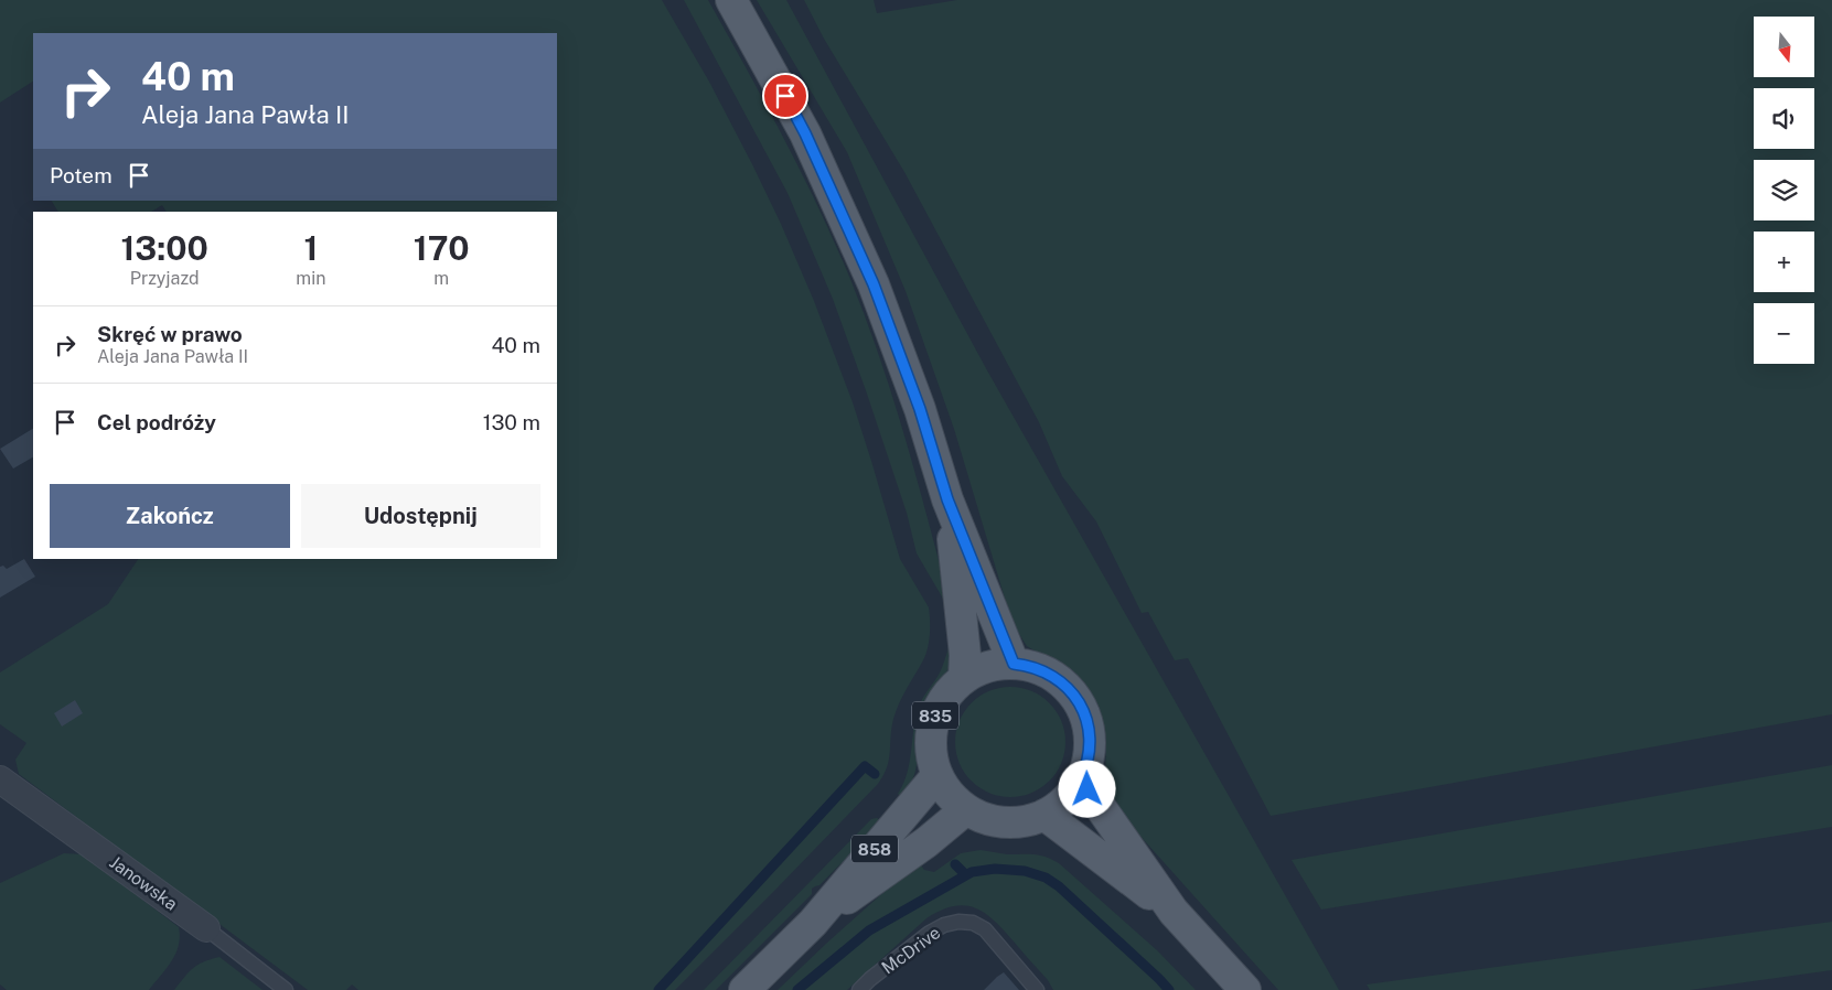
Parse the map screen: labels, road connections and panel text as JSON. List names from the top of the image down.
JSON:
{
  "streets": {
    "main road": ["835", "858"],
    "street": ["Janowska"],
    "lane": ["McDrive"]
  },
  "crossings": [
    ["835", "858"]
  ],
  "north": "bottom",
  "page": {
    "map_buttons": ["+", "−"],
    "turn": ["40 m", "Aleja Jana Pawła II"],
    "then": "Potem",
    "eta": [
      "13:00",
      "Przyjazd",
      "1",
      "min",
      "170",
      "m"
    ],
    "list": [
      {
        "name": "Skręć w prawo",
        "note": "Aleja Jana Pawła II",
        "value": "40 m"
      },
      {
        "name": "Cel podróży",
        "value": "130 m"
      }
    ],
    "buttons": ["Zakończ", "Udostępnij"]
  }
}
